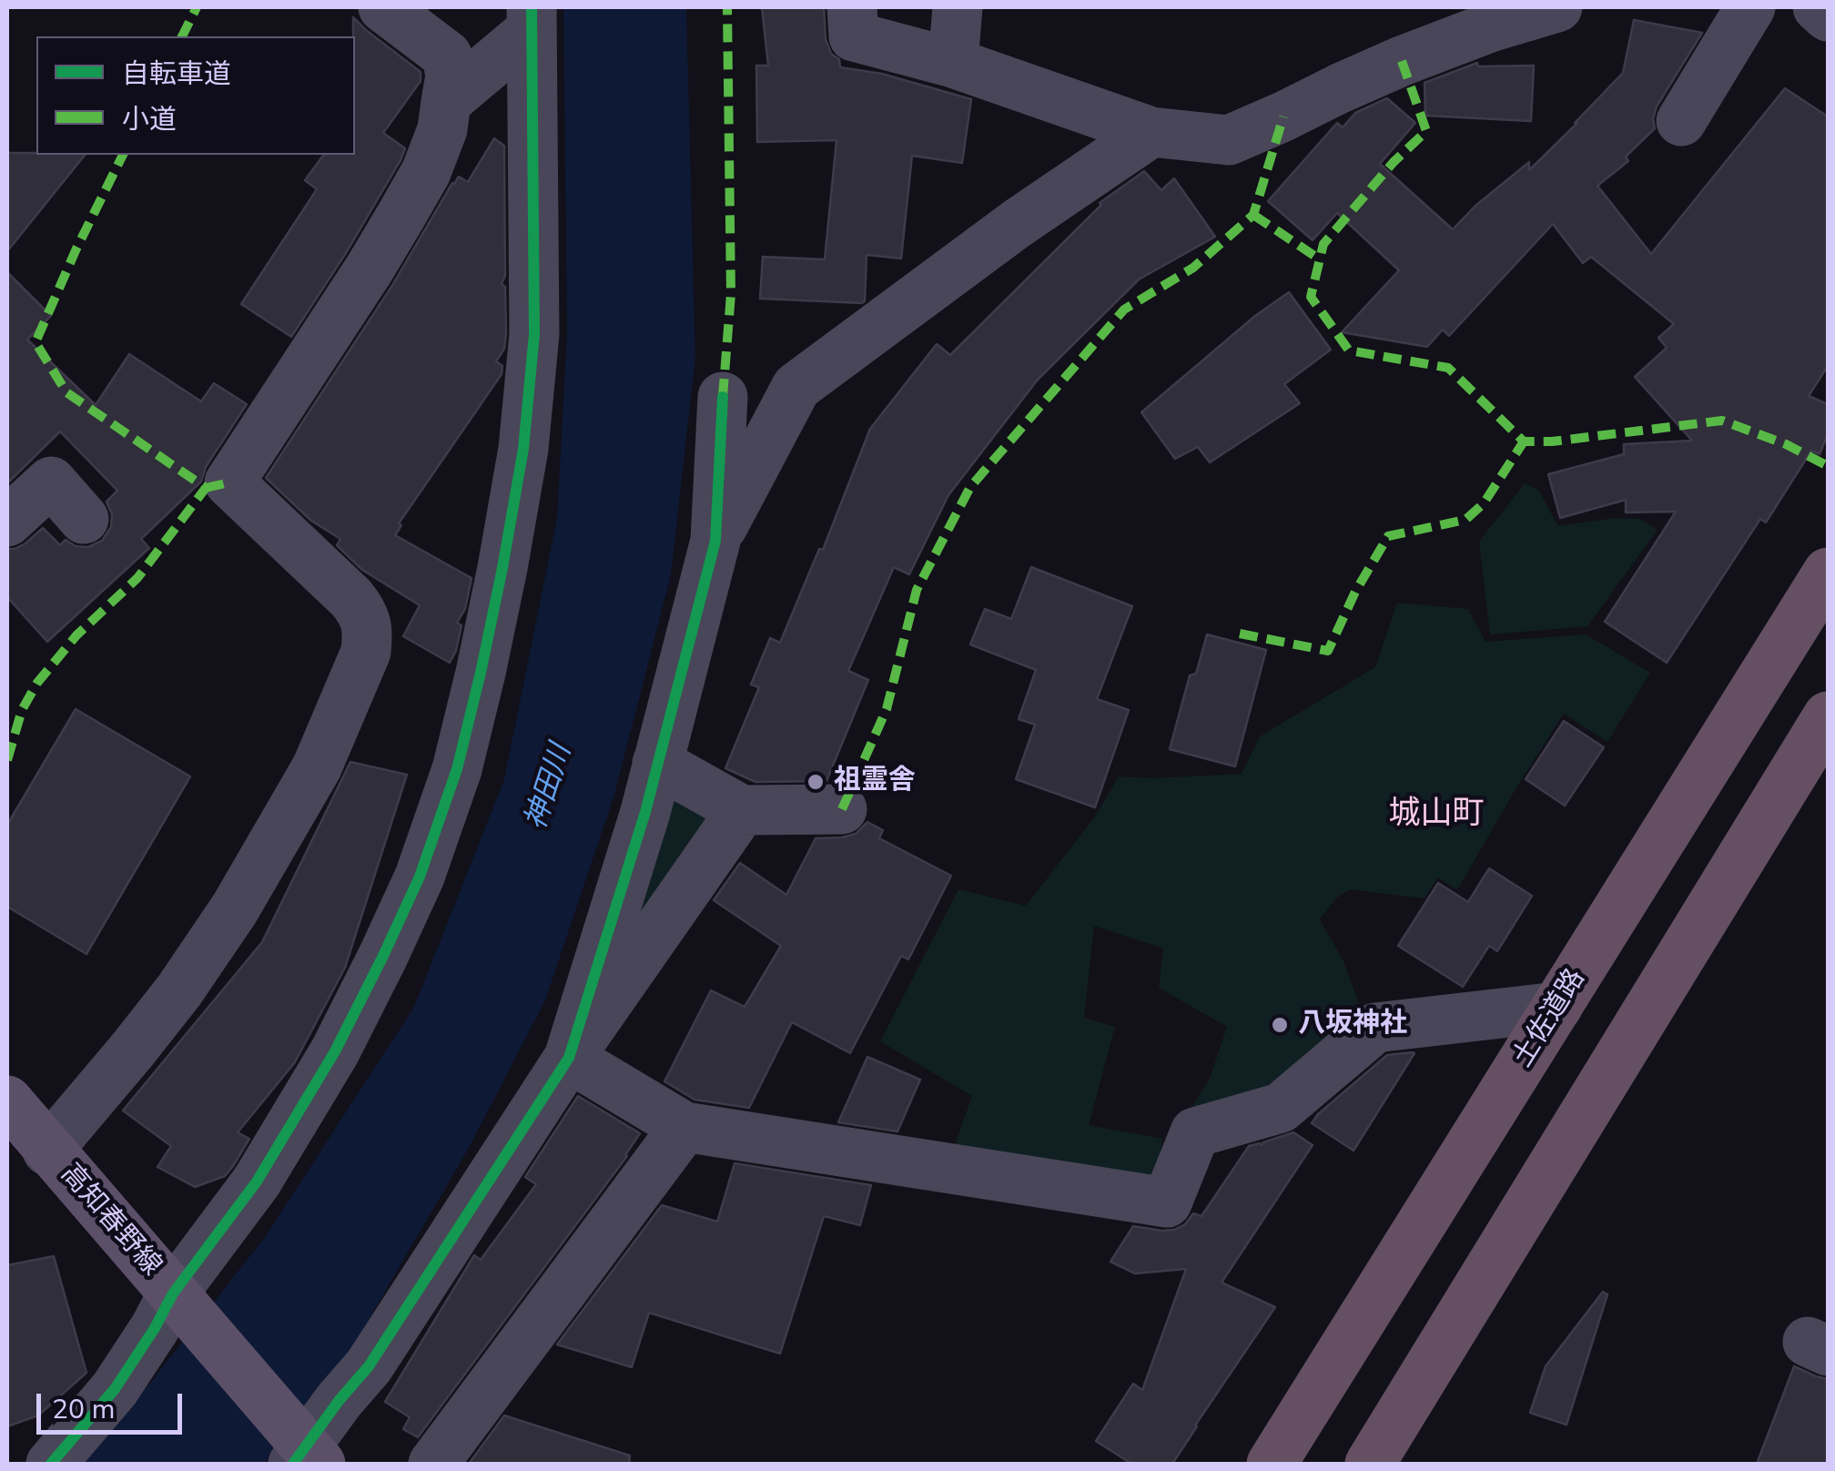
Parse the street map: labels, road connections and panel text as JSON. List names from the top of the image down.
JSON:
{
  "streets": {
    "highway": ["土佐道路"],
    "main road": ["高知春野線"]
  },
  "districts": ["城山町"],
  "water": ["神田川"],
  "places": ["祖霊舎", "八坂神社"],
  "legend": ["自転車道", "小道"],
  "scale_bar": "20 m"
}
